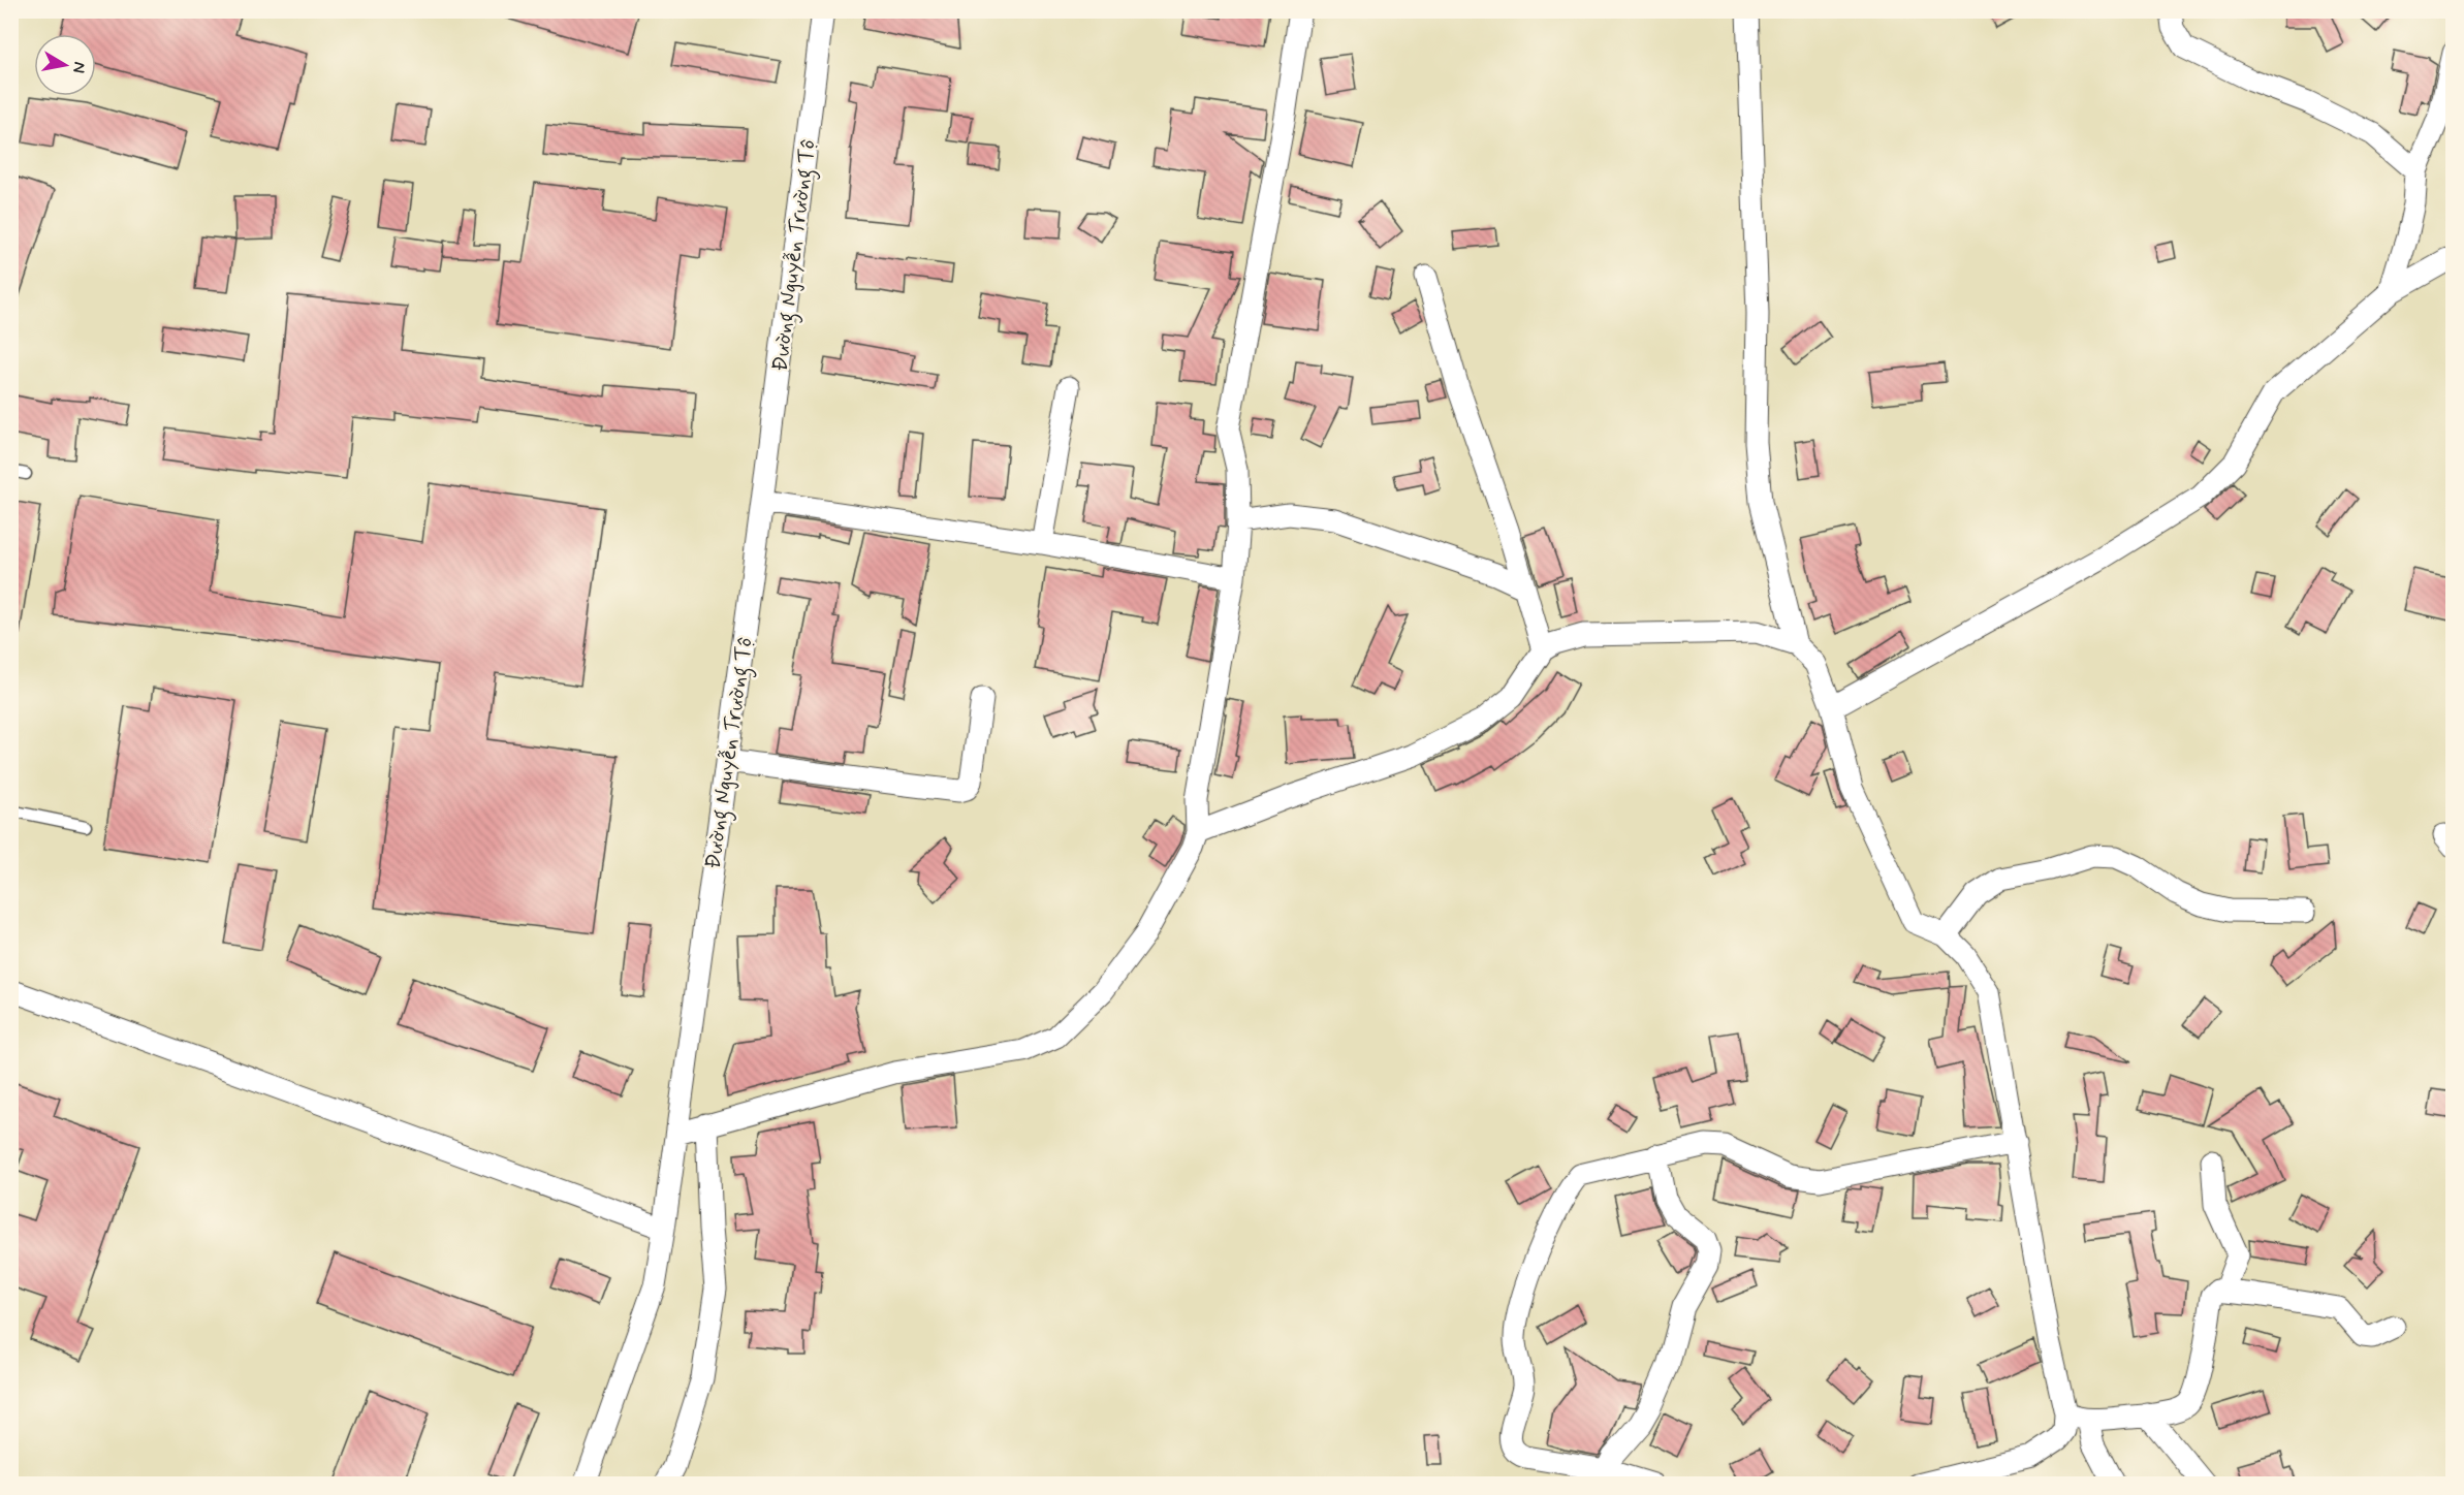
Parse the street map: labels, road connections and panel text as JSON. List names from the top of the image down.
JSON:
{
  "streets": {
    "street": ["Đường Nguyễn Trường Tộ"]
  },
  "north": "right"
}
